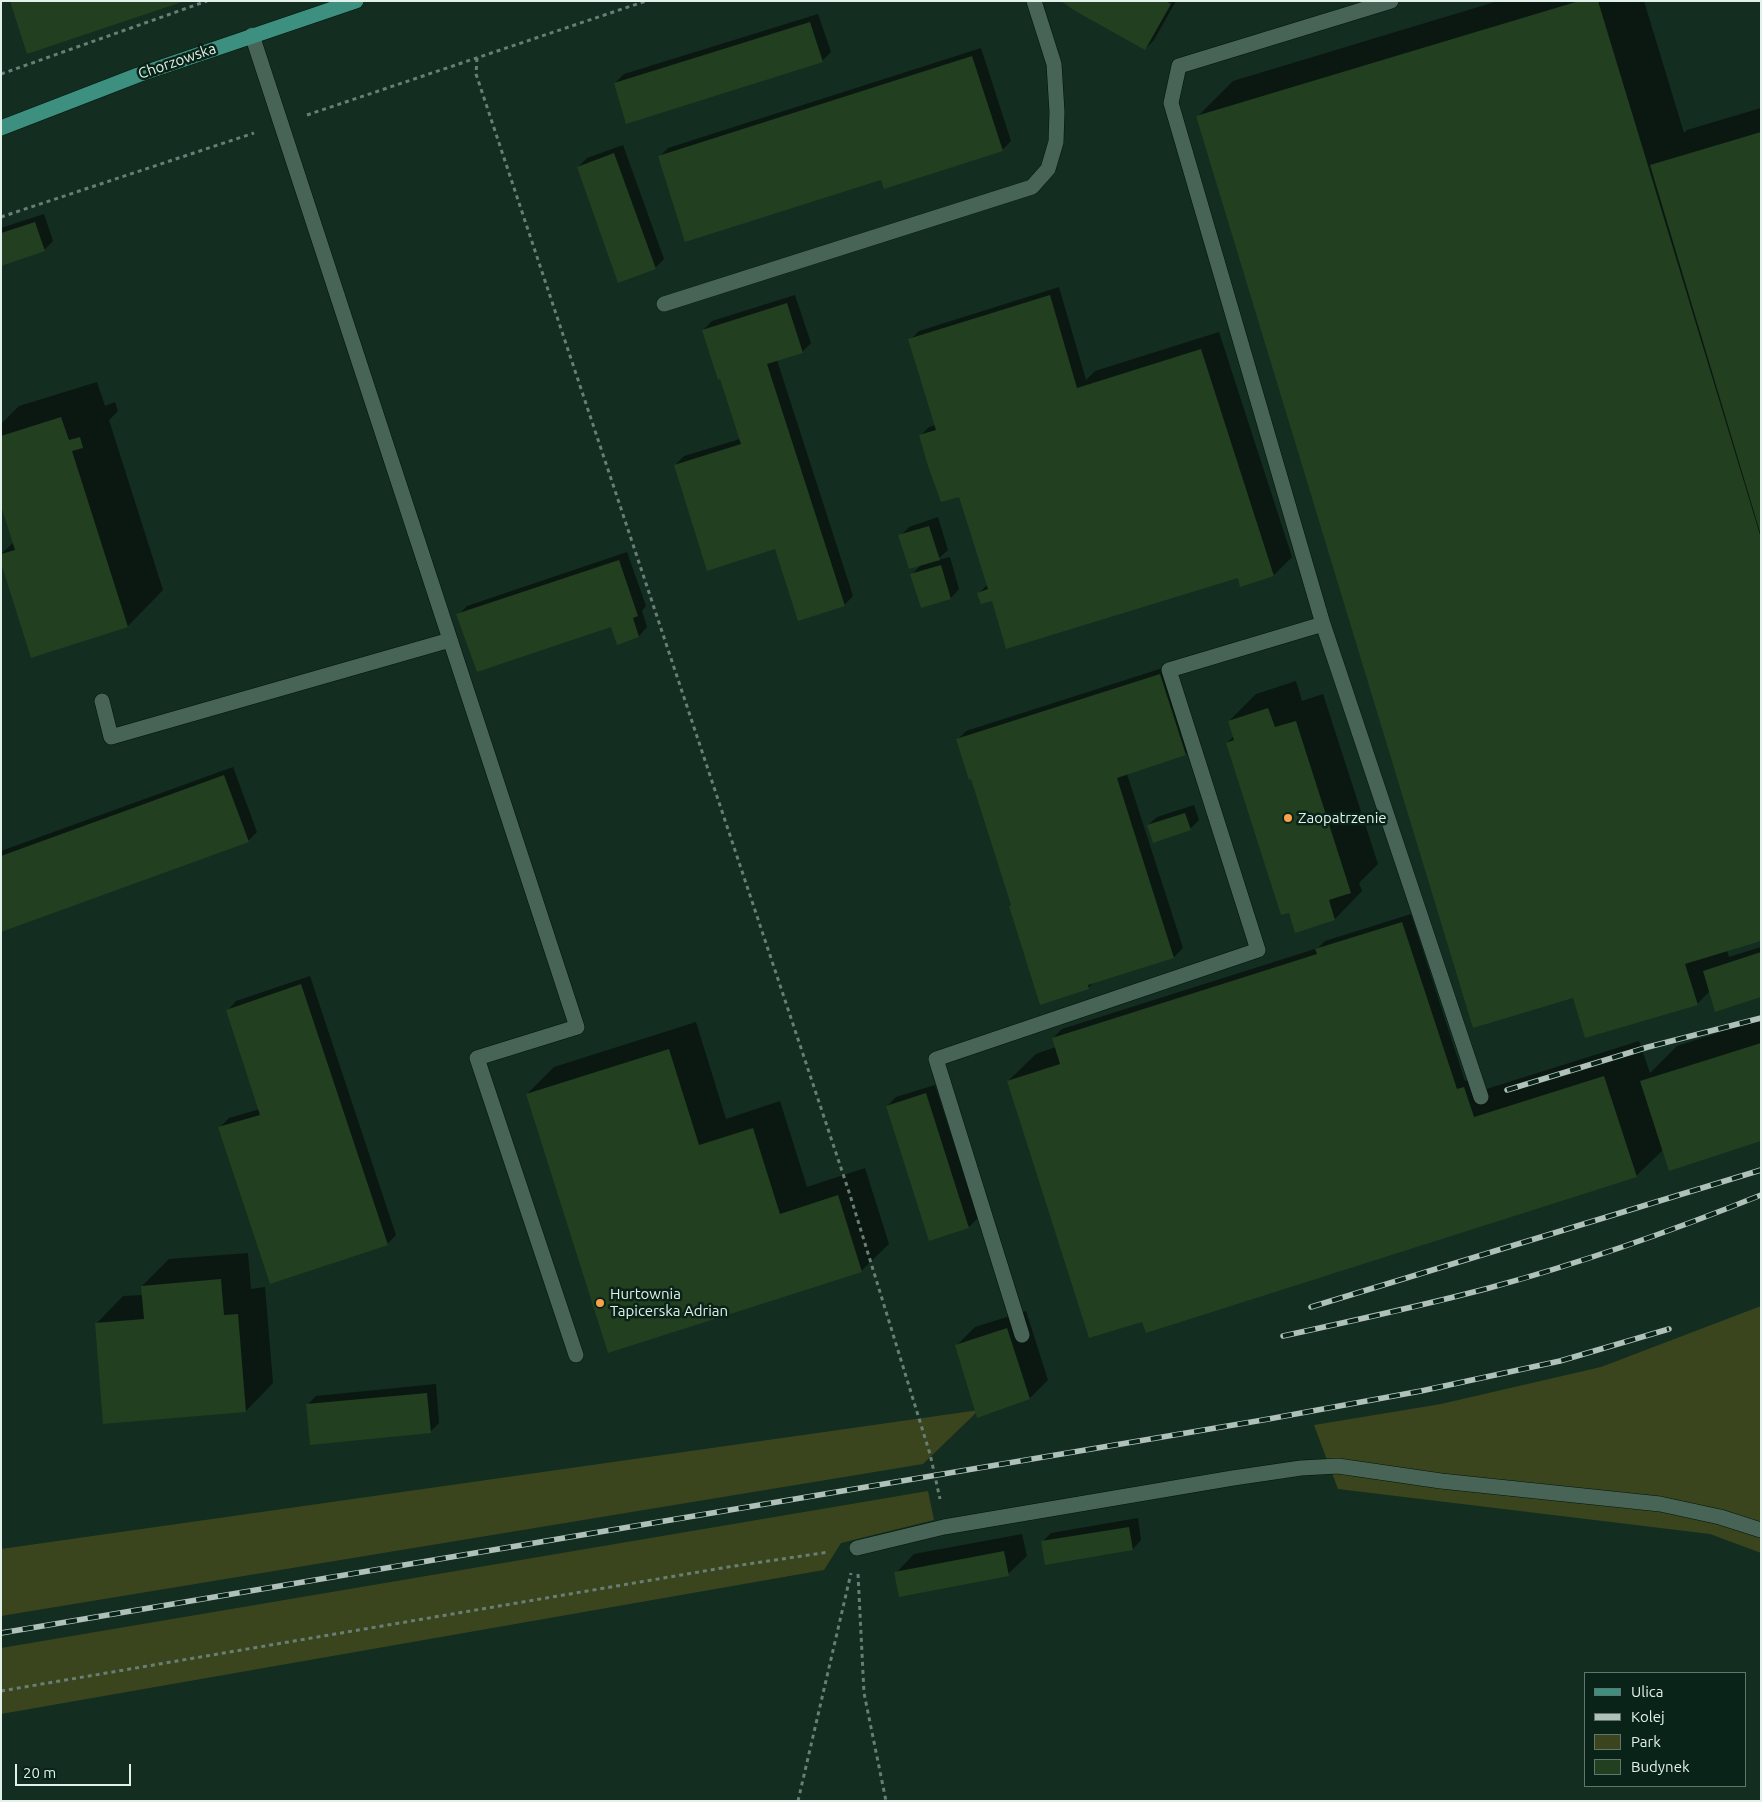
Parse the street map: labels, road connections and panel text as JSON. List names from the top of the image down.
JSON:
{
  "streets": {
    "main road": ["Chorzowska"]
  },
  "places": ["Zaopatrzenie", "Hurtownia Tapicerska Adrian"],
  "legend": [
    "Ulica",
    "Kolej",
    "Park",
    "Budynek"
  ],
  "scale_bar": "20 m"
}
